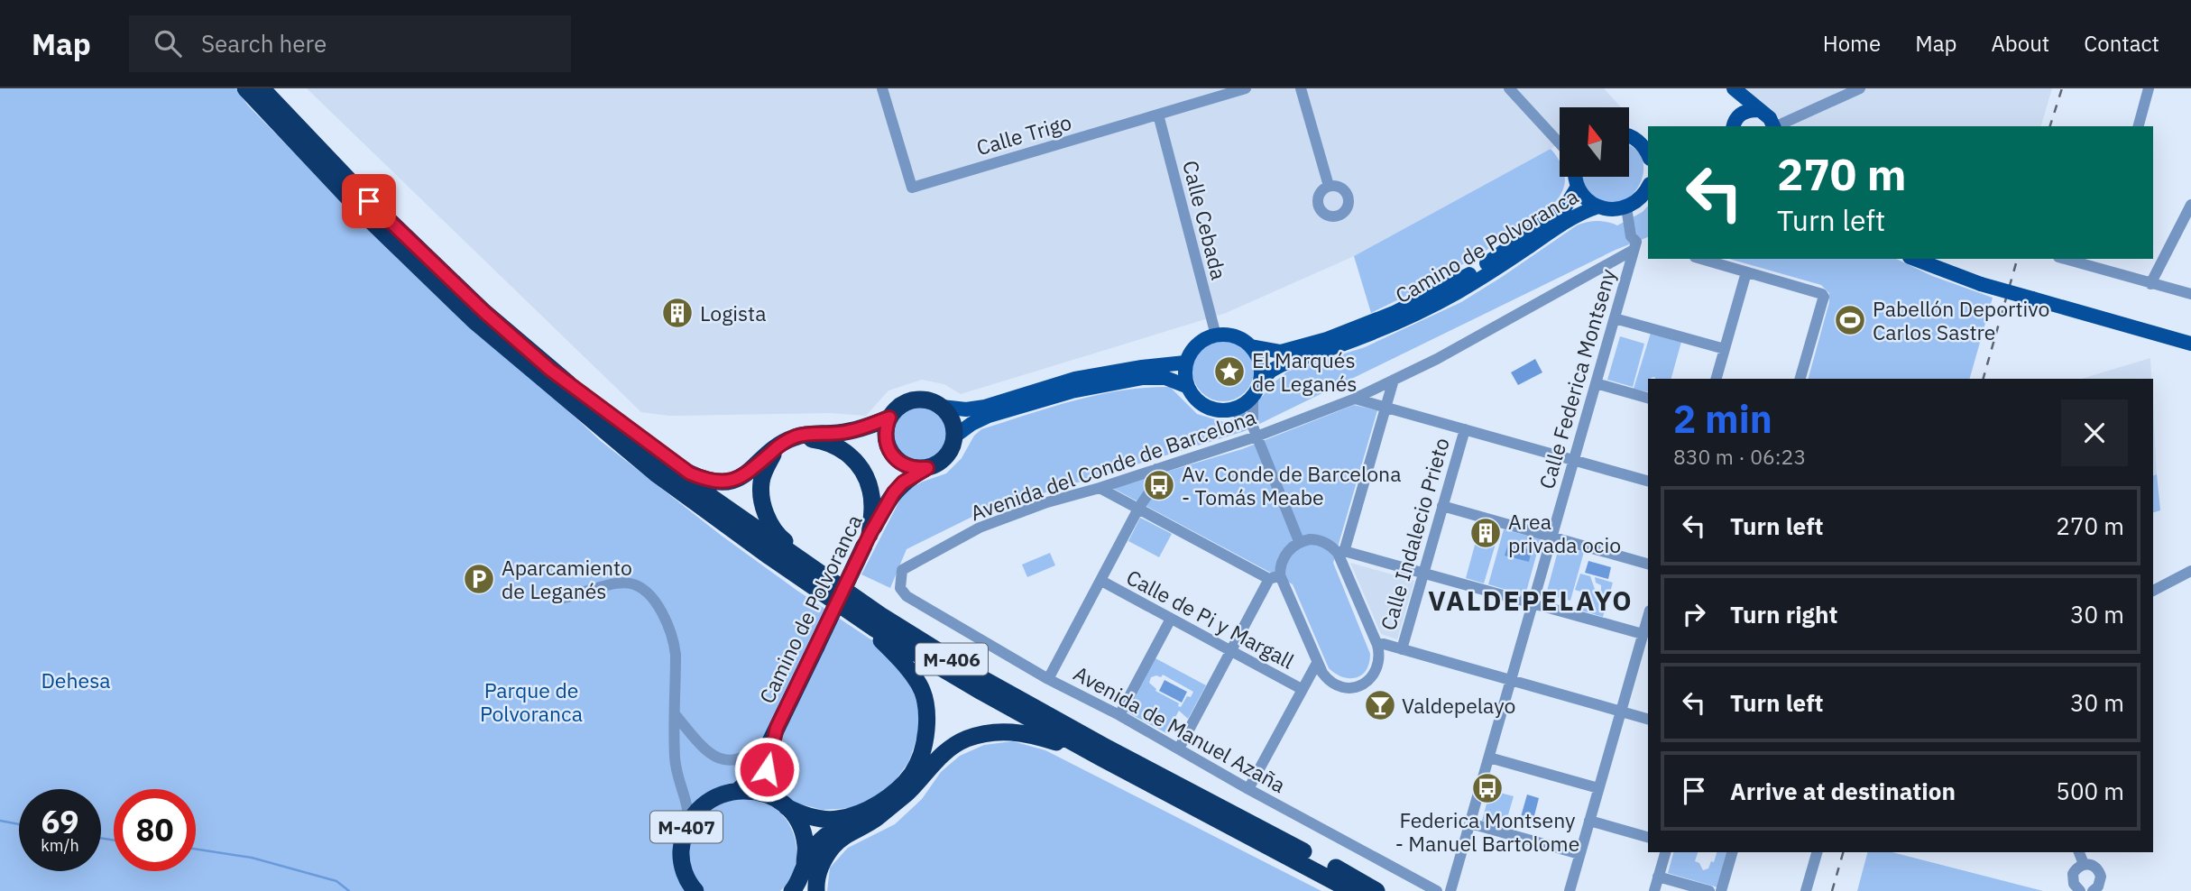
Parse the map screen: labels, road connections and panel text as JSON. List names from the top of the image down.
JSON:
{
  "streets": {
    "highway": ["Camino de Polvoranca", "M-406", "M-407"],
    "street": [
      "Calle Trigo",
      "Calle Cebada",
      "Calle Federica Montseny",
      "Avenida del Conde de Barcelona",
      "Calle Indalecio Prieto",
      "Calle de Pi y Margall",
      "Avenida de Manuel Azaña"
    ]
  },
  "crossings": [
    ["Calle Trigo", "Calle Cebada"],
    ["Calle Cebada", "Camino de Polvoranca"],
    ["Camino de Polvoranca", "M-406"],
    ["Camino de Polvoranca", "M-407"],
    ["Calle Federica Montseny", "Avenida del Conde de Barcelona"],
    ["Avenida del Conde de Barcelona", "Avenida de Manuel Azaña"],
    ["M-406", "M-407"]
  ],
  "districts": ["VALDEPELAYO"],
  "parks": ["Dehesa", "Parque de Polvoranca"],
  "places": {
    "building": ["Logista", "Area privada ocio"],
    "sports": ["Pabellón Deportivo Carlos Sastre"],
    "place": ["El Marqués de Leganés"],
    "bus stop": ["Av. Conde de Barcelona - Tomás Meabe", "Federica Montseny - Manuel Bartolome"],
    "parking": ["Aparcamiento de Leganés"],
    "bar": ["Valdepelayo"]
  },
  "north": "top",
  "page": {
    "header": "Map",
    "search": "Search here",
    "nav": [
      "Home",
      "Map",
      "About",
      "Contact"
    ],
    "turn": ["270 m", "Turn left"],
    "heading": ["2 min", "830 m · 06:23"],
    "list": [
      {
        "name": "Turn left",
        "value": "270 m"
      },
      {
        "name": "Turn right",
        "value": "30 m"
      },
      {
        "name": "Turn left",
        "value": "30 m"
      },
      {
        "name": "Arrive at destination",
        "value": "500 m"
      }
    ],
    "speed": "69 km/h",
    "limit": "80"
  }
}
